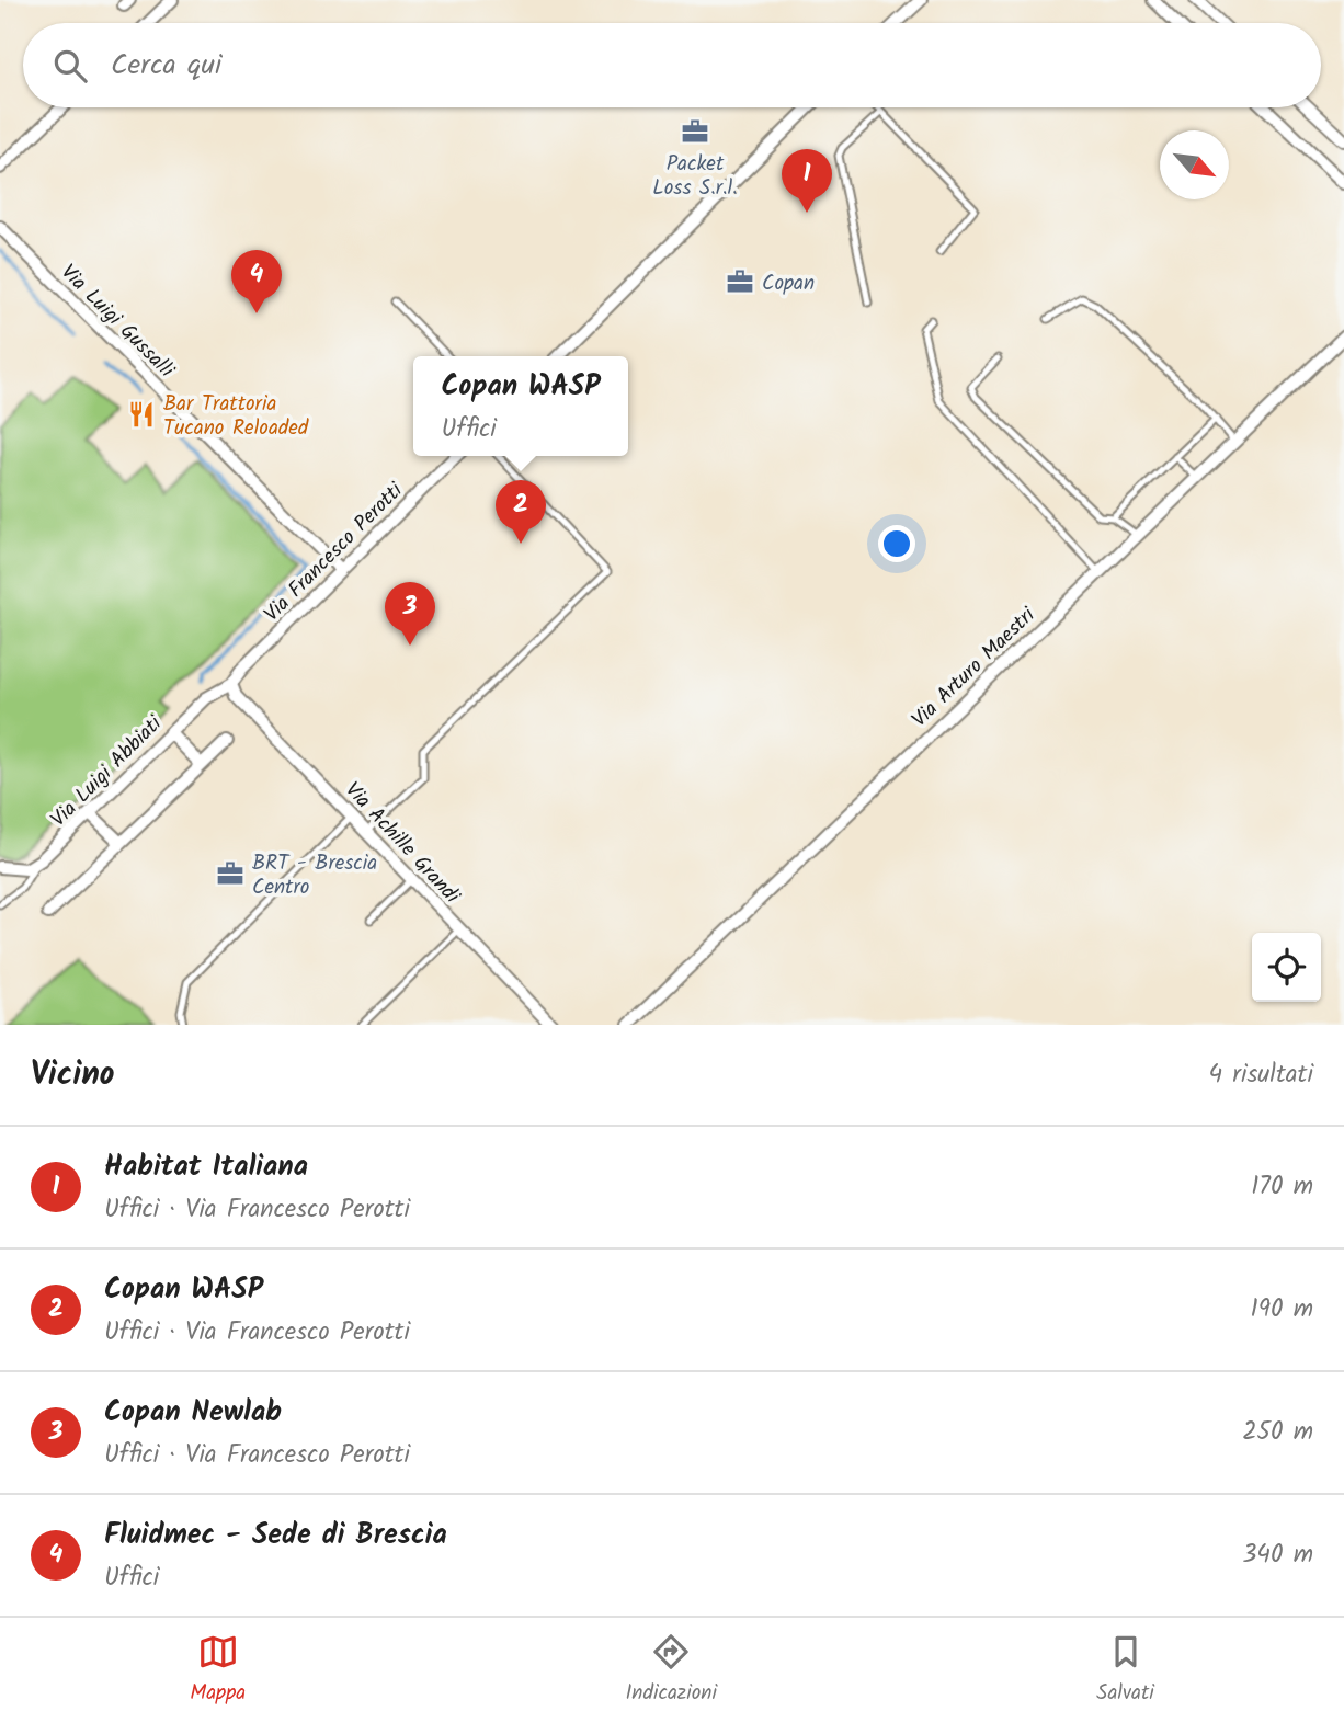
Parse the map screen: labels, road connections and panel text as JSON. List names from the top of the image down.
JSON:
{
  "streets": {
    "street": [
      "Via Luigi Gussalli",
      "Via Francesco Perotti",
      "Via Arturo Maestri",
      "Via Luigi Abbiati",
      "Via Achille Grandi"
    ]
  },
  "crossings": [
    ["Via Luigi Gussalli", "Via Francesco Perotti"],
    ["Via Francesco Perotti", "Via Luigi Abbiati"],
    ["Via Francesco Perotti", "Via Achille Grandi"],
    ["Via Luigi Abbiati", "Via Achille Grandi"]
  ],
  "places": {
    "office": ["Packet Loss S.r.l.", "Copan", "BRT - Brescia Centro"],
    "restaurant": ["Bar Trattoria Tucano Reloaded"]
  },
  "north": "bottom right",
  "page": {
    "search": "Cerca qui",
    "pins": [
      "1",
      "4",
      "2",
      "3"
    ],
    "popup": ["Copan WASP", "Uffici"],
    "heading": ["Vicino", "4 risultati"],
    "list": [
      {
        "mark": "1",
        "name": "Habitat Italiana",
        "note": "Uffici · Via Francesco Perotti",
        "value": "170 m"
      },
      {
        "mark": "2",
        "name": "Copan WASP",
        "note": "Uffici · Via Francesco Perotti",
        "value": "190 m"
      },
      {
        "mark": "3",
        "name": "Copan Newlab",
        "note": "Uffici · Via Francesco Perotti",
        "value": "250 m"
      },
      {
        "mark": "4",
        "name": "Fluidmec - Sede di Brescia",
        "note": "Uffici",
        "value": "340 m"
      }
    ],
    "nav": ["Mappa", "Indicazioni", "Salvati"]
  }
}
